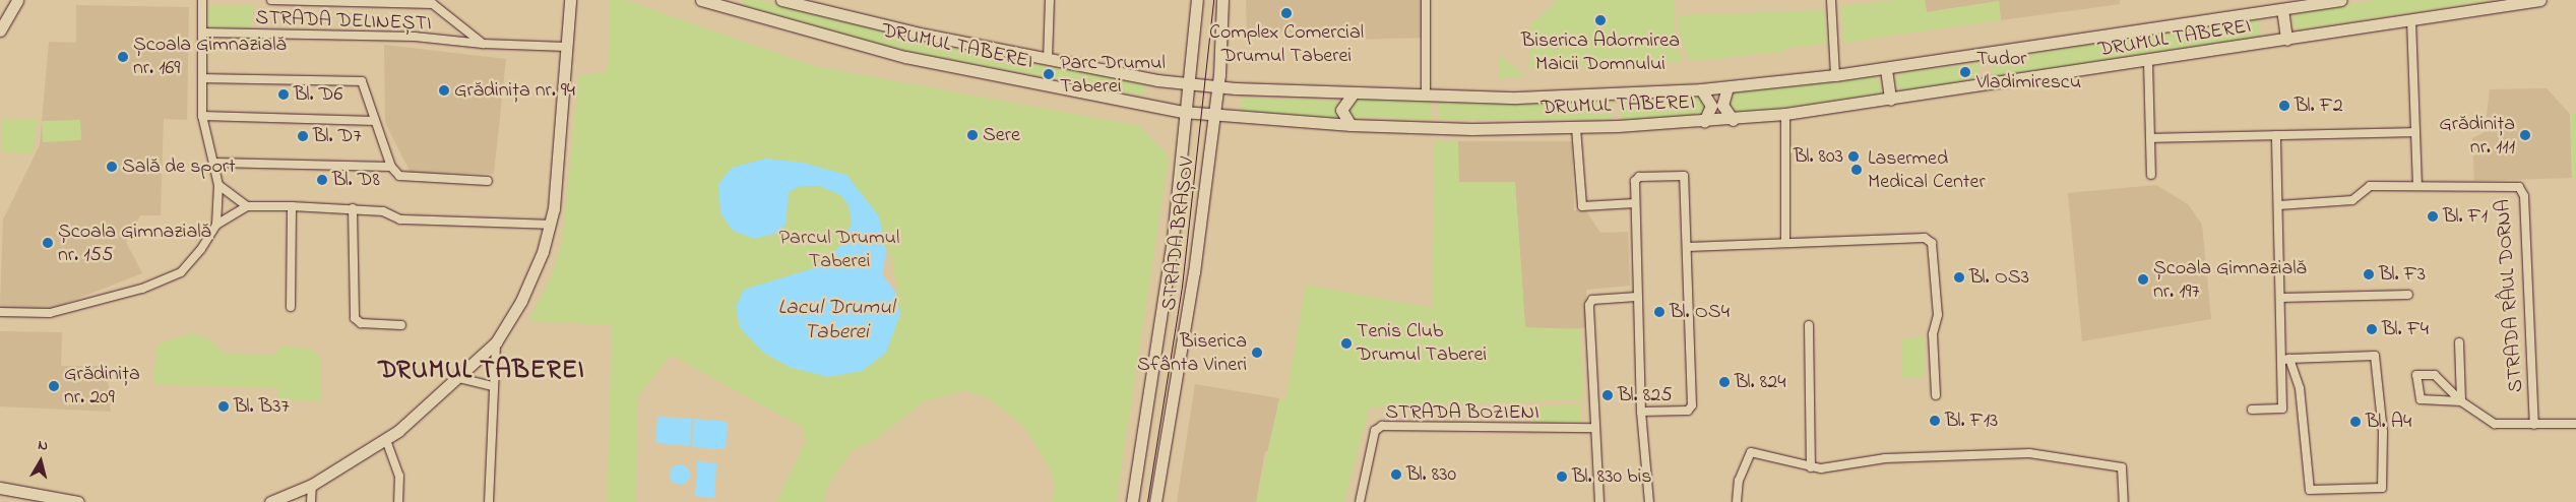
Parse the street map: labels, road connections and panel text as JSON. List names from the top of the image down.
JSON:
{
  "streets": {
    "main road": ["DRUMUL TABEREI", "STRADA BRAȘOV"],
    "street": ["STRADA DELINEȘTI", "STRADA RÂUL DORNA", "STRADA BOZIENI"]
  },
  "crossings": [
    ["DRUMUL TABEREI", "STRADA BRAȘOV"]
  ],
  "districts": ["DRUMUL TABEREI"],
  "water": ["Lacul Drumul Taberei"],
  "parks": ["Parcul Drumul Taberei"],
  "places": [
    "Complex Comercial Drumul Taberei",
    "Biserica Adormirea Maicii Domnului",
    "Școala Gimnazială nr. 169",
    "Tudor Vladimirescu",
    "Parc Drumul Taberei",
    "Grădinița nr. 94",
    "Bl. D6",
    "Bl. F2",
    "Sere",
    "Grădinița nr. 111",
    "Bl. D7",
    "Bl. 803",
    "Sală de sport",
    "Lasermed Medical Center",
    "Bl. D8",
    "Bl. F1",
    "Școala Gimnazială nr. 155",
    "Bl. F3",
    "Bl. OS3",
    "Școala Gimnazială nr. 197",
    "Bl. OS4",
    "Bl. F4",
    "Tenis Club Drumul Taberei",
    "Biserica Sfânta Vineri",
    "Bl. 824",
    "Grădinița nr. 209",
    "Bl. 825",
    "Bl. B37",
    "Bl. F13",
    "Bl. A4",
    "Bl. 830",
    "Bl. 830 bis"
  ],
  "north": "top"
}
